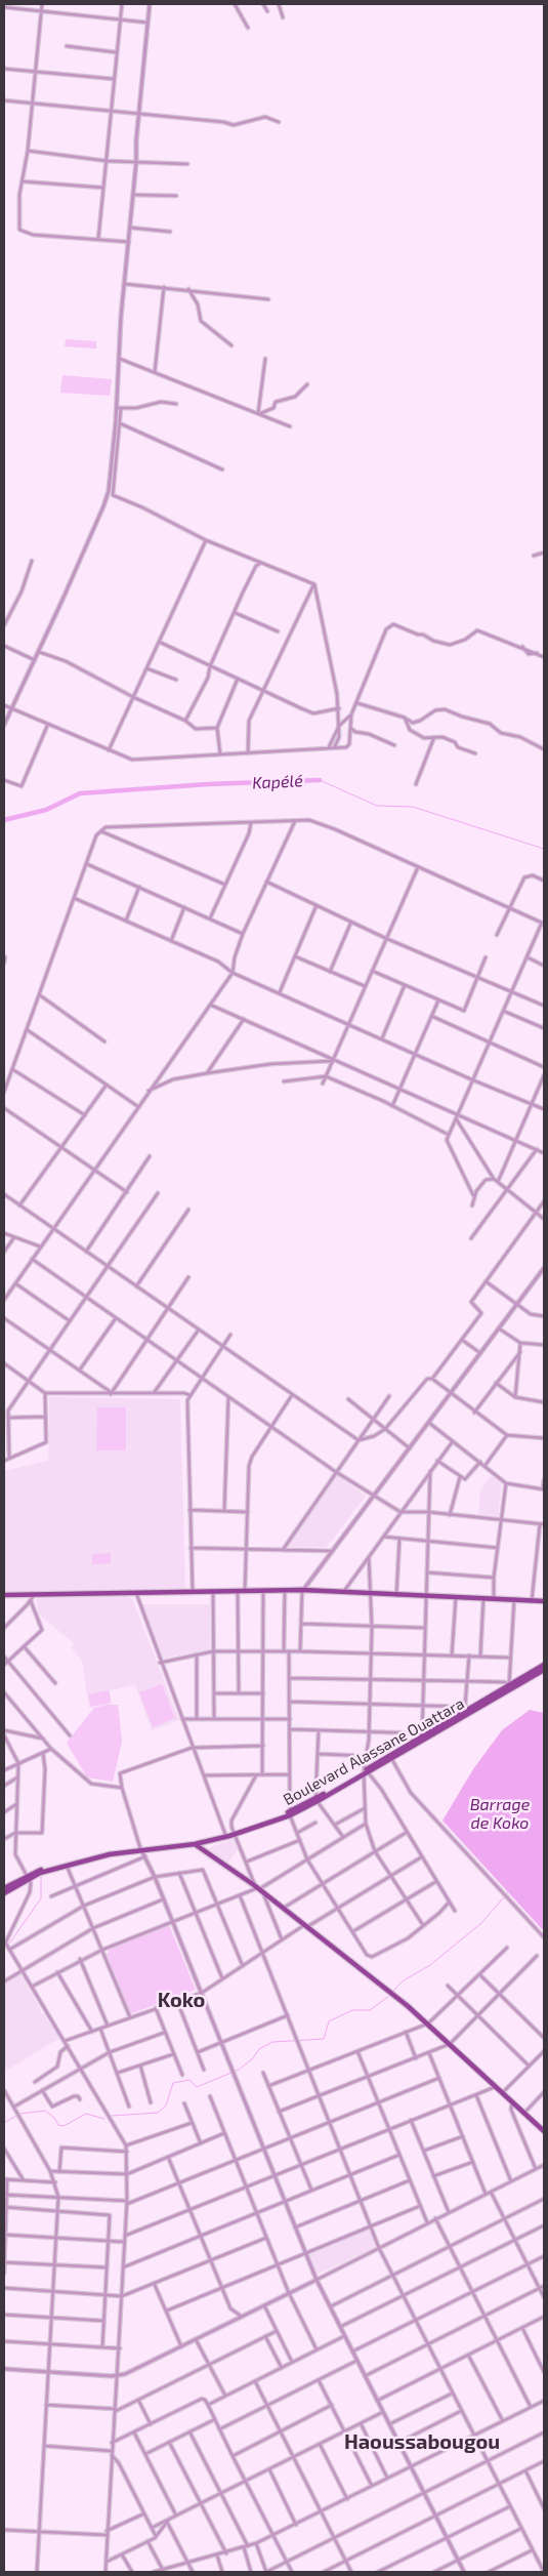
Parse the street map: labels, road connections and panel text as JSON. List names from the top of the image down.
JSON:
{
  "streets": {
    "main road": ["Boulevard Alassane Ouattara"]
  },
  "districts": ["Koko", "Haoussabougou"],
  "water": ["Kapélé", "Barrage de Koko"]
}
